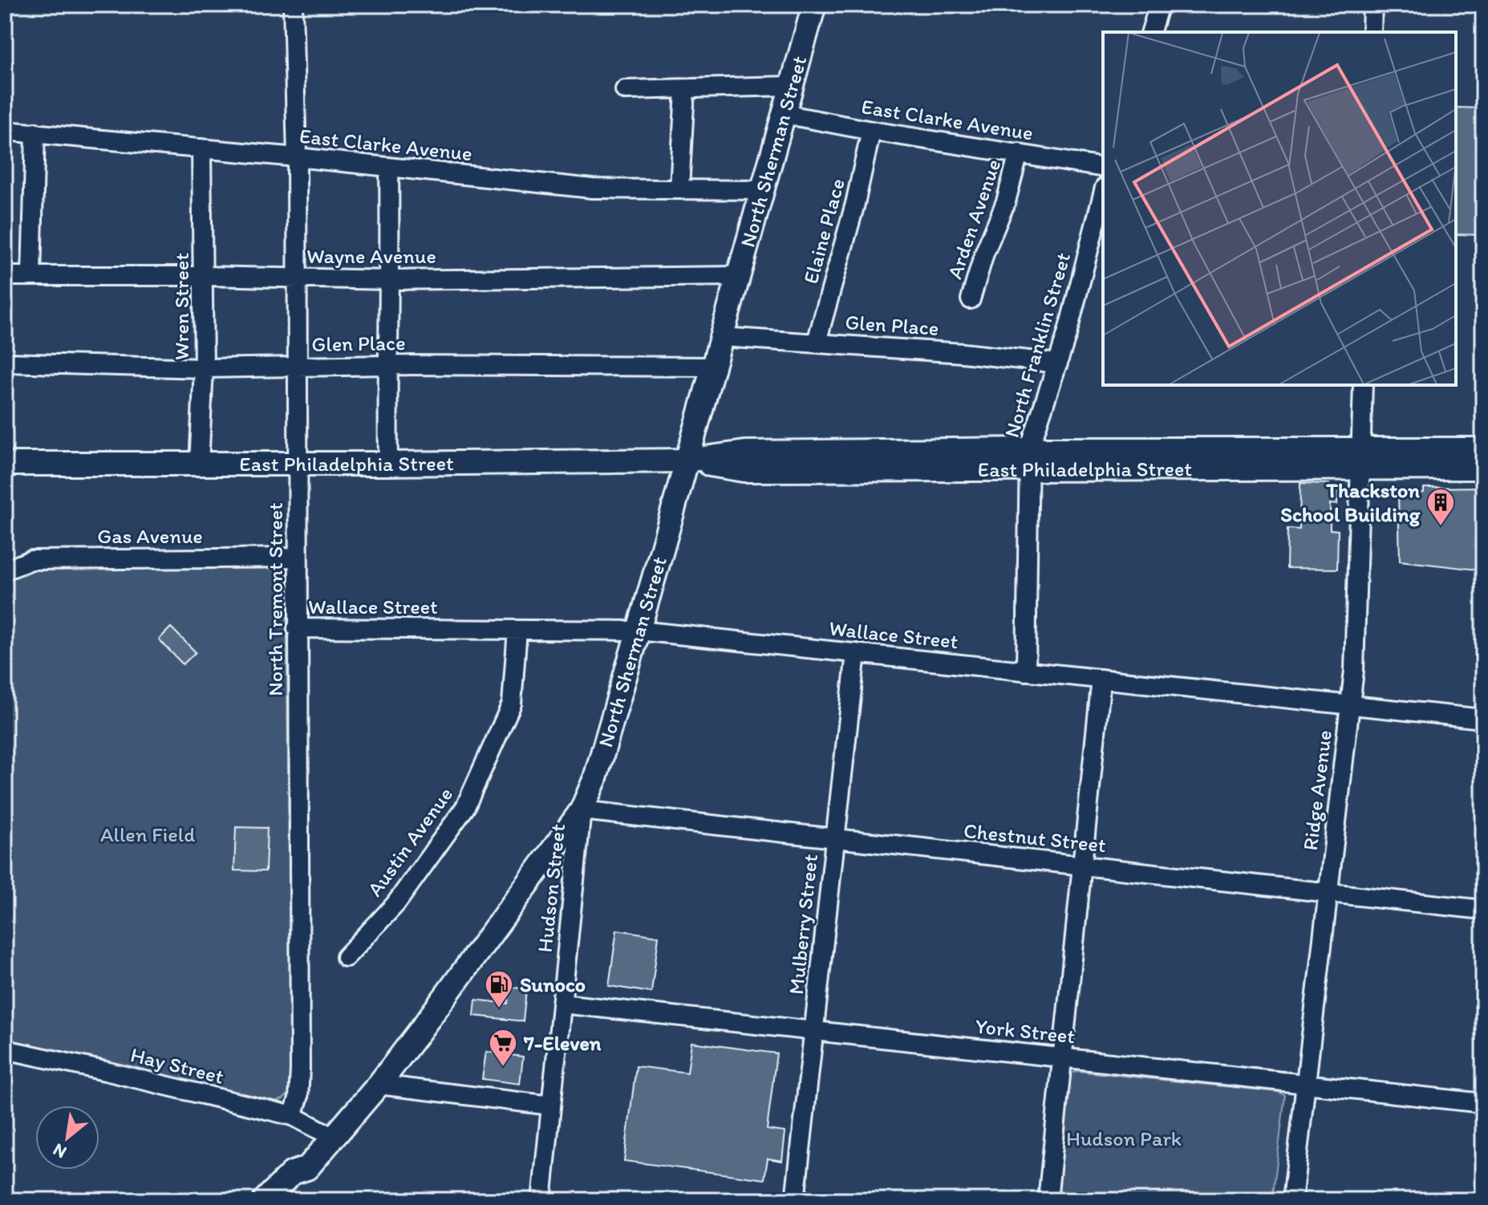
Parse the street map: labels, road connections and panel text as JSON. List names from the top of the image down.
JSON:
{
  "streets": {
    "main road": ["North Sherman Street", "East Philadelphia Street"],
    "street": [
      "East Clarke Avenue",
      "Arden Avenue",
      "Elaine Place",
      "Wayne Avenue",
      "Wren Street",
      "Glen Place",
      "North Franklin Street",
      "Gas Avenue",
      "North Tremont Street",
      "Wallace Street",
      "Ridge Avenue",
      "Chestnut Street",
      "Austin Avenue",
      "Hudson Street",
      "Mulberry Street",
      "York Street",
      "Hay Street"
    ]
  },
  "crossings": [
    ["East Clarke Avenue", "North Sherman Street"],
    ["East Clarke Avenue", "Arden Avenue"],
    ["East Clarke Avenue", "Elaine Place"],
    ["East Clarke Avenue", "Wren Street"],
    ["East Clarke Avenue", "North Tremont Street"],
    ["North Sherman Street", "Wayne Avenue"],
    ["North Sherman Street", "Glen Place"],
    ["North Sherman Street", "East Philadelphia Street"],
    ["North Sherman Street", "Wallace Street"],
    ["North Sherman Street", "Chestnut Street"],
    ["North Sherman Street", "Hudson Street"],
    ["North Sherman Street", "Hay Street"],
    ["Elaine Place", "Glen Place"],
    ["Wayne Avenue", "Wren Street"],
    ["Wayne Avenue", "North Tremont Street"],
    ["Wren Street", "Glen Place"],
    ["Wren Street", "East Philadelphia Street"],
    ["Glen Place", "North Franklin Street"],
    ["Glen Place", "North Tremont Street"],
    ["North Franklin Street", "East Philadelphia Street"],
    ["North Franklin Street", "Wallace Street"],
    ["East Philadelphia Street", "North Tremont Street"],
    ["East Philadelphia Street", "Ridge Avenue"],
    ["Gas Avenue", "North Tremont Street"],
    ["North Tremont Street", "Wallace Street"],
    ["North Tremont Street", "Hay Street"],
    ["Wallace Street", "Ridge Avenue"],
    ["Wallace Street", "Austin Avenue"],
    ["Wallace Street", "Mulberry Street"],
    ["Ridge Avenue", "Chestnut Street"],
    ["Ridge Avenue", "York Street"],
    ["Chestnut Street", "Hudson Street"],
    ["Chestnut Street", "Mulberry Street"],
    ["Hudson Street", "York Street"],
    ["Mulberry Street", "York Street"]
  ],
  "parks": ["Allen Field", "Hudson Park"],
  "places": {
    "building": ["Thackston School Building"],
    "fuel station": ["Sunoco"],
    "supermarket": ["7-Eleven"]
  },
  "north": "bottom left"
}
